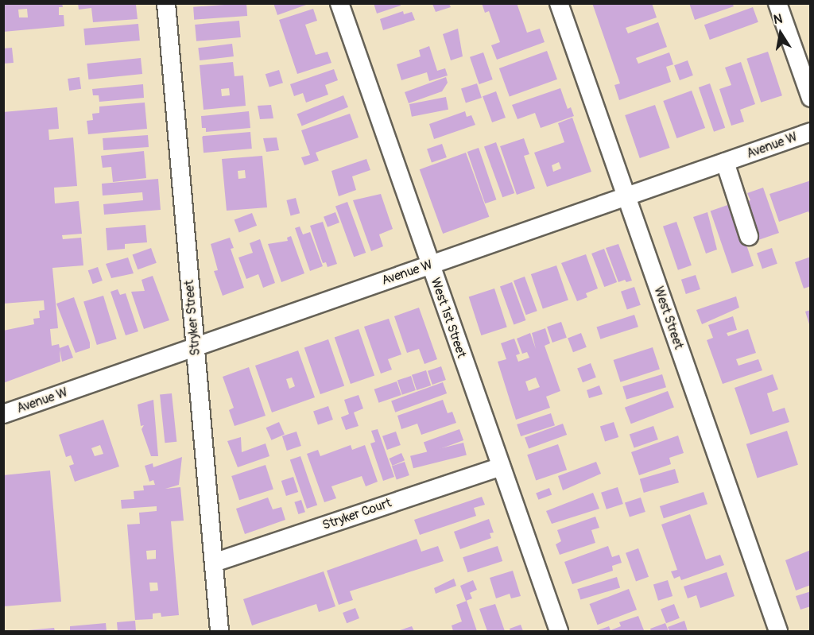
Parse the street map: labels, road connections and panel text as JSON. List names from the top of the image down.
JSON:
{
  "streets": {
    "street": [
      "Avenue W",
      "Stryker Street",
      "West 1st Street",
      "West Street",
      "Stryker Court"
    ]
  },
  "crossings": [
    ["Avenue W", "Stryker Street"],
    ["Avenue W", "West 1st Street"],
    ["Avenue W", "West Street"],
    ["Stryker Street", "Stryker Court"],
    ["West 1st Street", "Stryker Court"]
  ],
  "north": "top"
}
